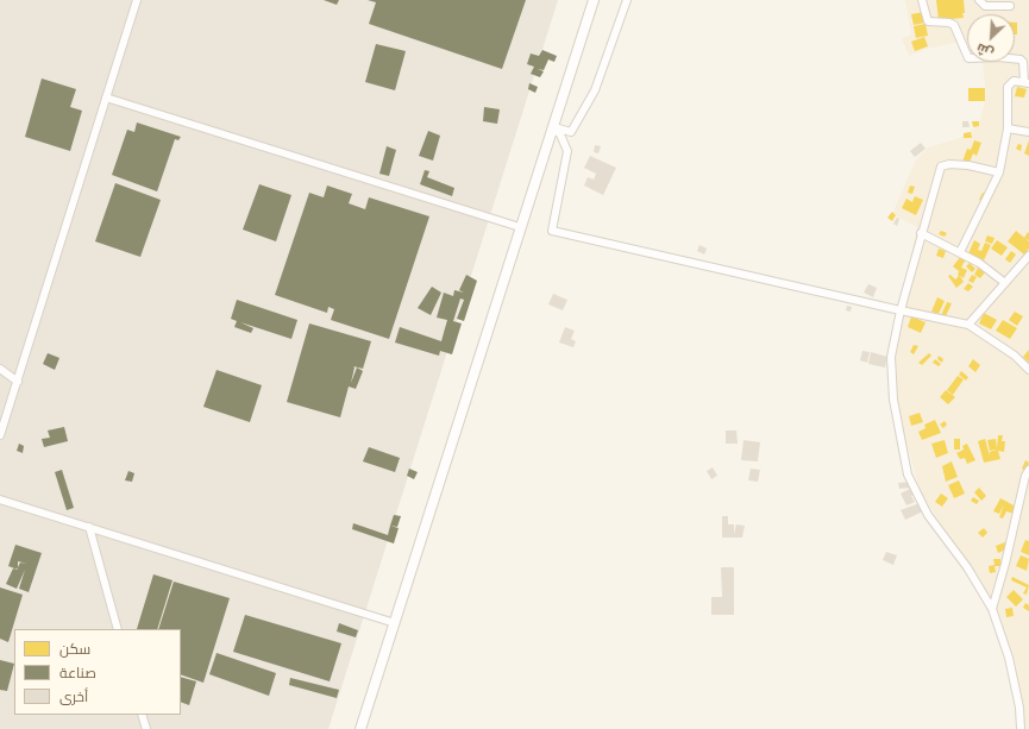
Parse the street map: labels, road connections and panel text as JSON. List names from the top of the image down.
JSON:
{
  "legend": ["سكن", "صناعة", "أخرى"],
  "north": "bottom left"
}
